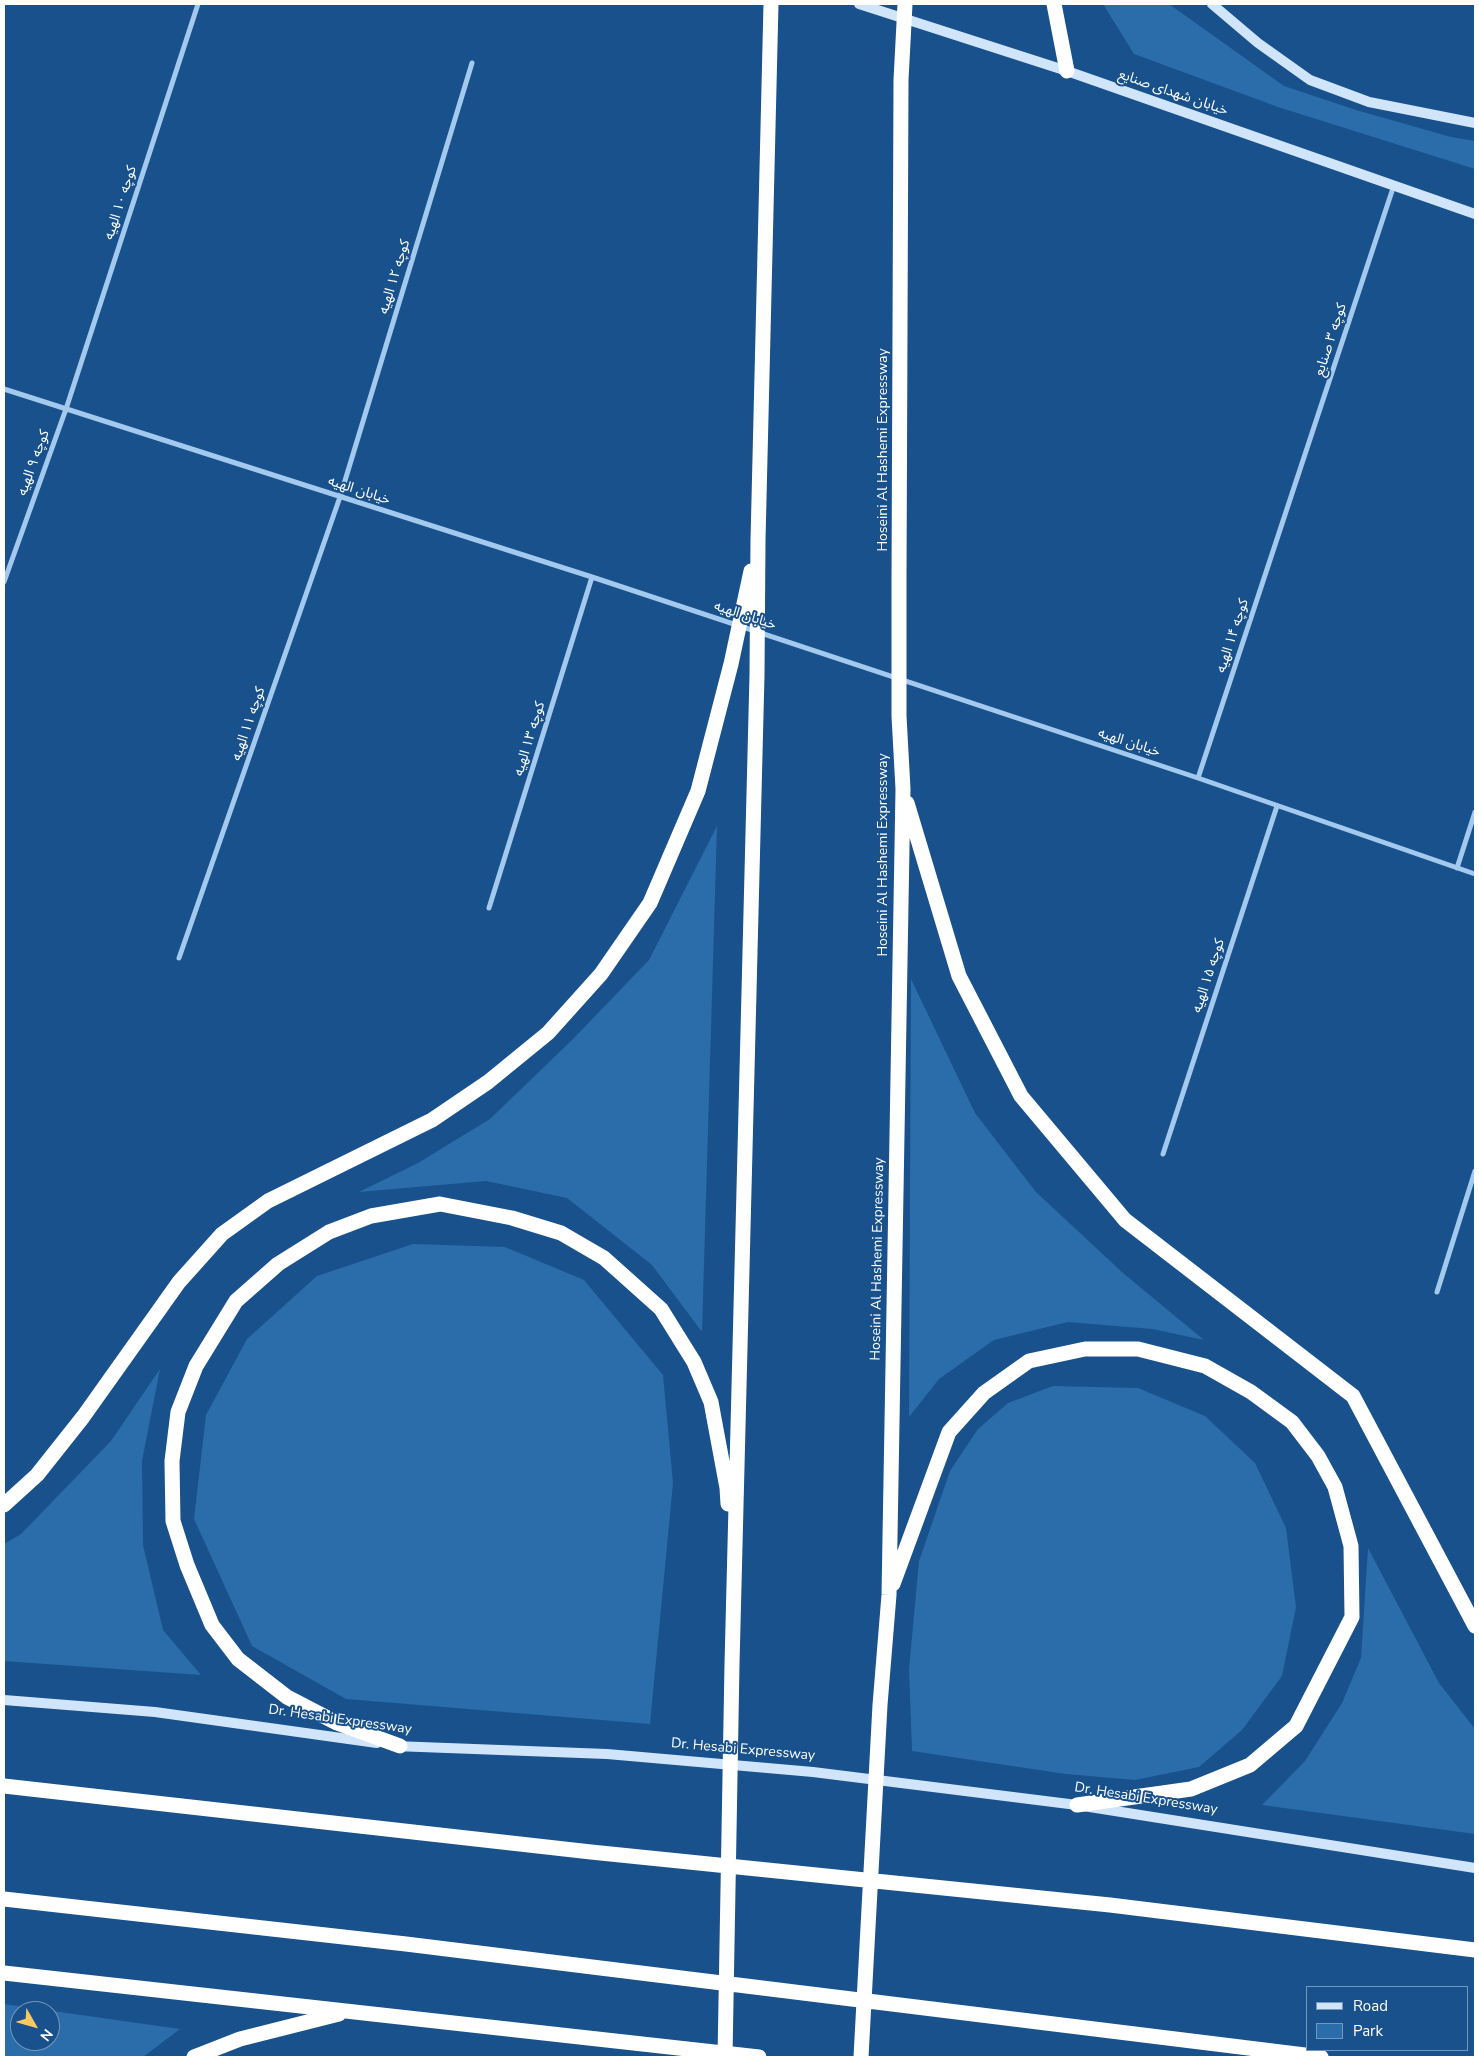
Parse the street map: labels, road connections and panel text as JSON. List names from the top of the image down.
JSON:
{
  "streets": {
    "highway": ["Hoseini Al Hashemi Expressway"],
    "main road": ["خیابان شهدای صنایع", "Dr. Hesabi Expressway"],
    "street": [
      "کوچه ۱۰ الهیه",
      "کوچه ۱۲ الهیه",
      "کوچه ۳ صنایع",
      "کوچه ۹ الهیه",
      "خیابان الهیه",
      "کوچه ۱۴ الهیه",
      "کوچه ۱۱ الهیه",
      "کوچه ۱۳ الهیه",
      "کوچه ۱۵ الهیه"
    ]
  },
  "crossings": [
    ["خیابان شهدای صنایع", "کوچه ۳ صنایع"],
    ["کوچه ۱۰ الهیه", "کوچه ۹ الهیه"],
    ["کوچه ۱۰ الهیه", "خیابان الهیه"],
    ["کوچه ۱۲ الهیه", "خیابان الهیه"],
    ["کوچه ۱۲ الهیه", "کوچه ۱۱ الهیه"],
    ["کوچه ۳ صنایع", "کوچه ۱۴ الهیه"],
    ["کوچه ۹ الهیه", "خیابان الهیه"],
    ["خیابان الهیه", "کوچه ۱۴ الهیه"],
    ["خیابان الهیه", "کوچه ۱۱ الهیه"],
    ["خیابان الهیه", "کوچه ۱۳ الهیه"],
    ["خیابان الهیه", "کوچه ۱۵ الهیه"]
  ],
  "legend": ["Road", "Park"],
  "north": "bottom right"
}
